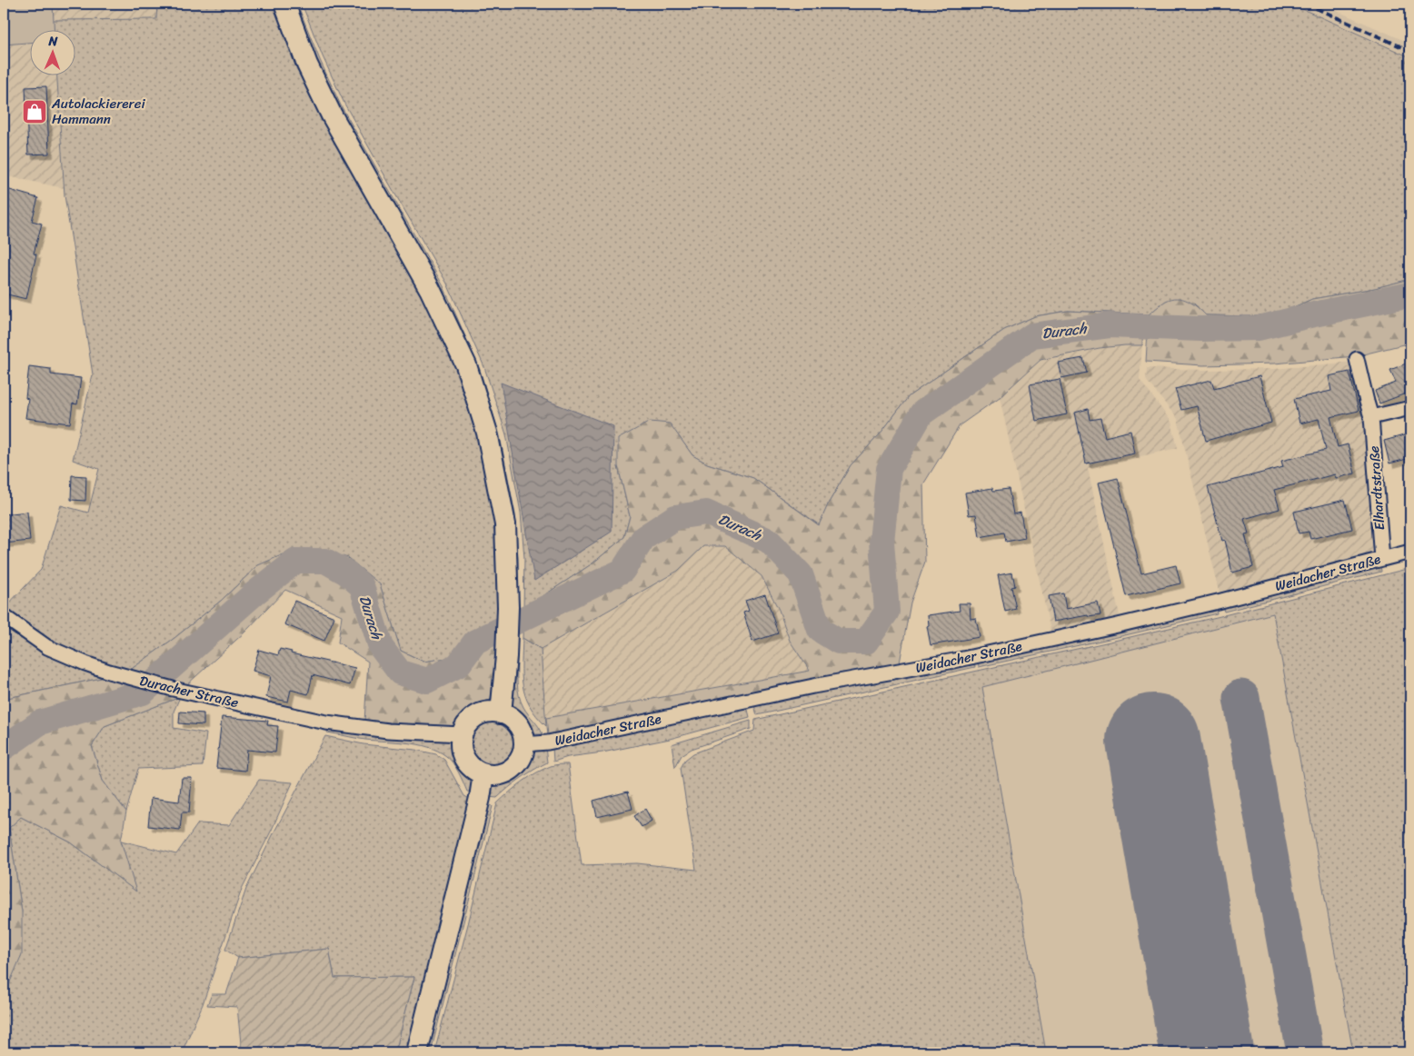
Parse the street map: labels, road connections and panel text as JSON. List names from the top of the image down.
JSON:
{
  "streets": {
    "street": ["Elhardtstraße", "Weidacher Straße", "Duracher Straße"]
  },
  "crossings": [
    ["Elhardtstraße", "Weidacher Straße"],
    ["Weidacher Straße", "Duracher Straße"]
  ],
  "water": ["Durach"],
  "places": {
    "shop": ["Autolackiererei Hammann"]
  },
  "north": "top"
}
